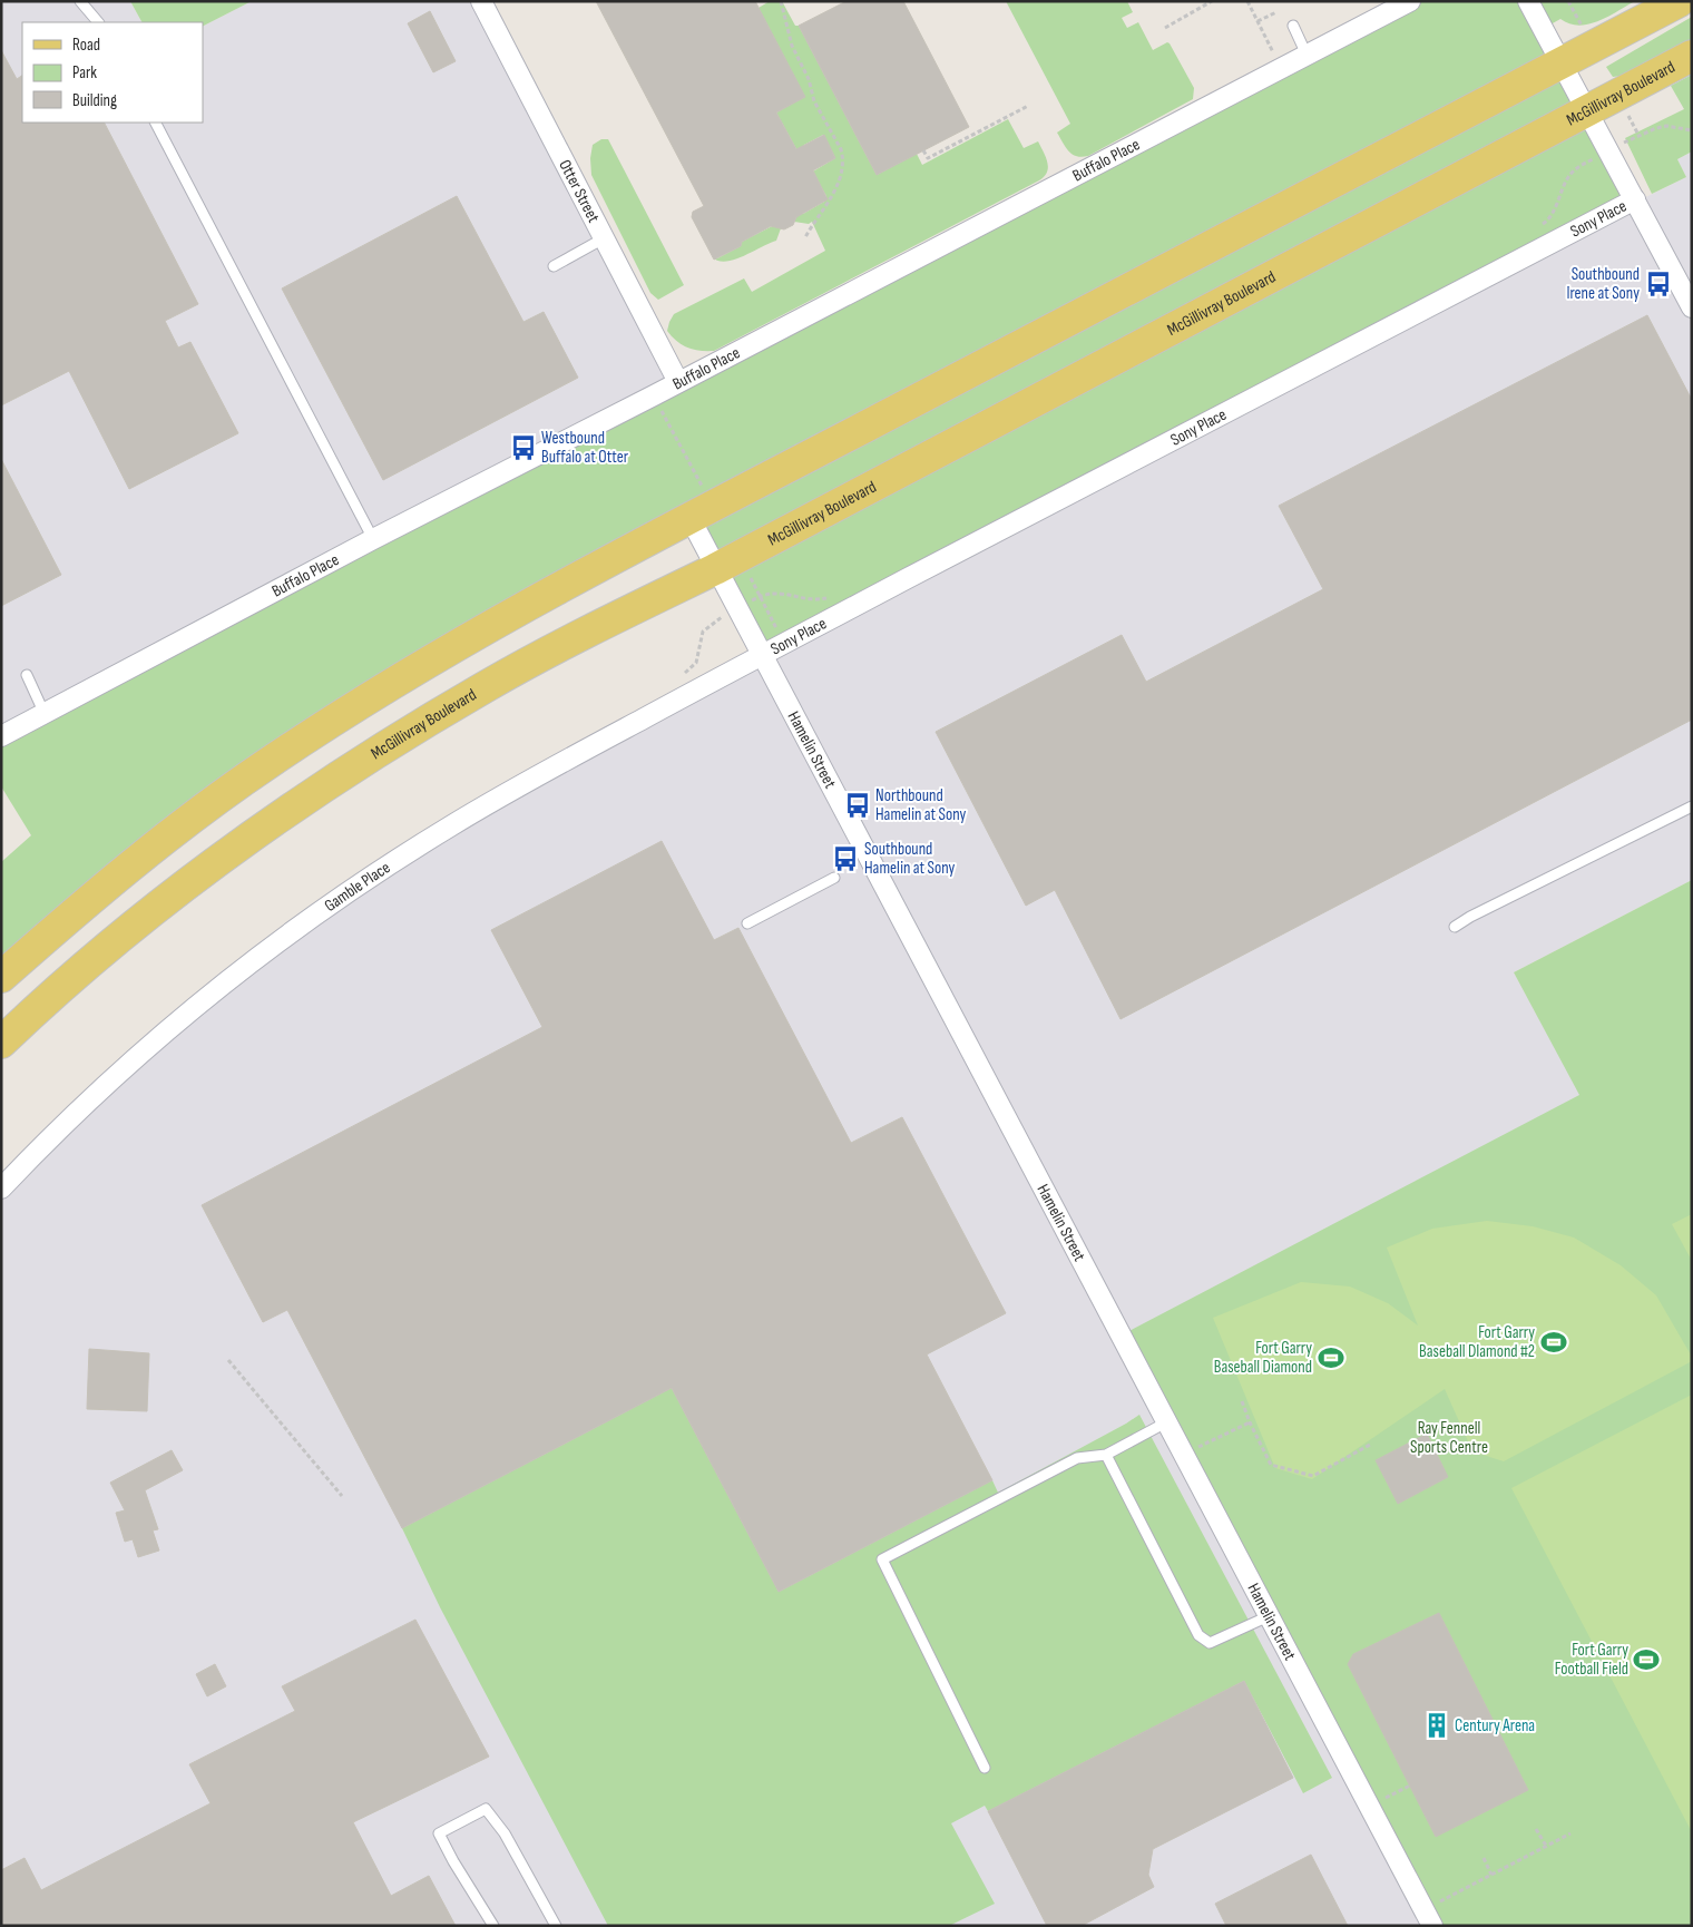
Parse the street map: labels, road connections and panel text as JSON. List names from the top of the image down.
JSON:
{
  "streets": {
    "main road": ["McGillivray Boulevard"],
    "street": [
      "Buffalo Place",
      "Otter Street",
      "Sony Place",
      "Hamelin Street",
      "Gamble Place"
    ]
  },
  "crossings": [
    ["McGillivray Boulevard", "Hamelin Street"],
    ["Buffalo Place", "Otter Street"],
    ["Sony Place", "Hamelin Street"],
    ["Sony Place", "Gamble Place"],
    ["Hamelin Street", "Gamble Place"]
  ],
  "parks": ["Ray Fennell Sports Centre"],
  "places": {
    "bus stop": [
      "Southbound Irene at Sony",
      "Westbound Buffalo at Otter",
      "Northbound Hamelin at Sony",
      "Southbound Hamelin at Sony"
    ],
    "sports": ["Fort Garry Baseball DIamond #2", "Fort Garry Baseball Diamond", "Fort Garry Football Field"],
    "building": ["Century Arena"]
  },
  "legend": ["Road", "Park", "Building"]
}
